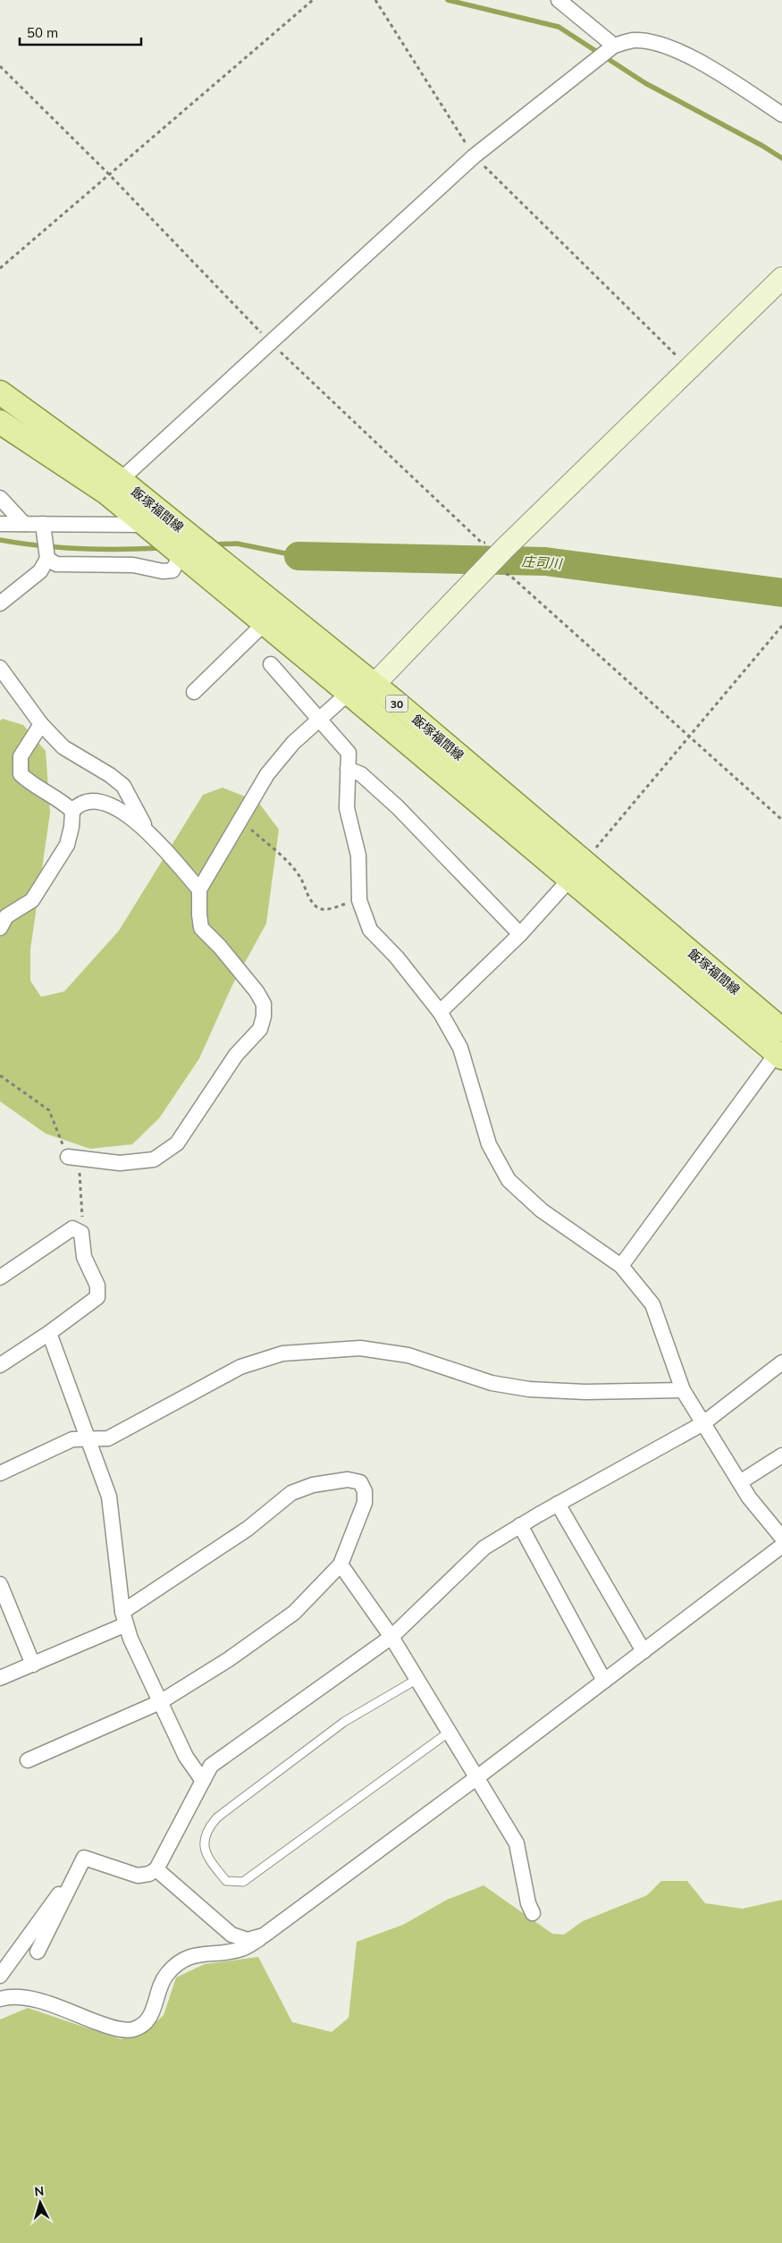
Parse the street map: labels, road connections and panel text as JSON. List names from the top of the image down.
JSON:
{
  "streets": {
    "main road": ["飯塚福間線", "30"]
  },
  "water": ["庄司川"],
  "scale_bar": "50 m",
  "north": "top"
}
